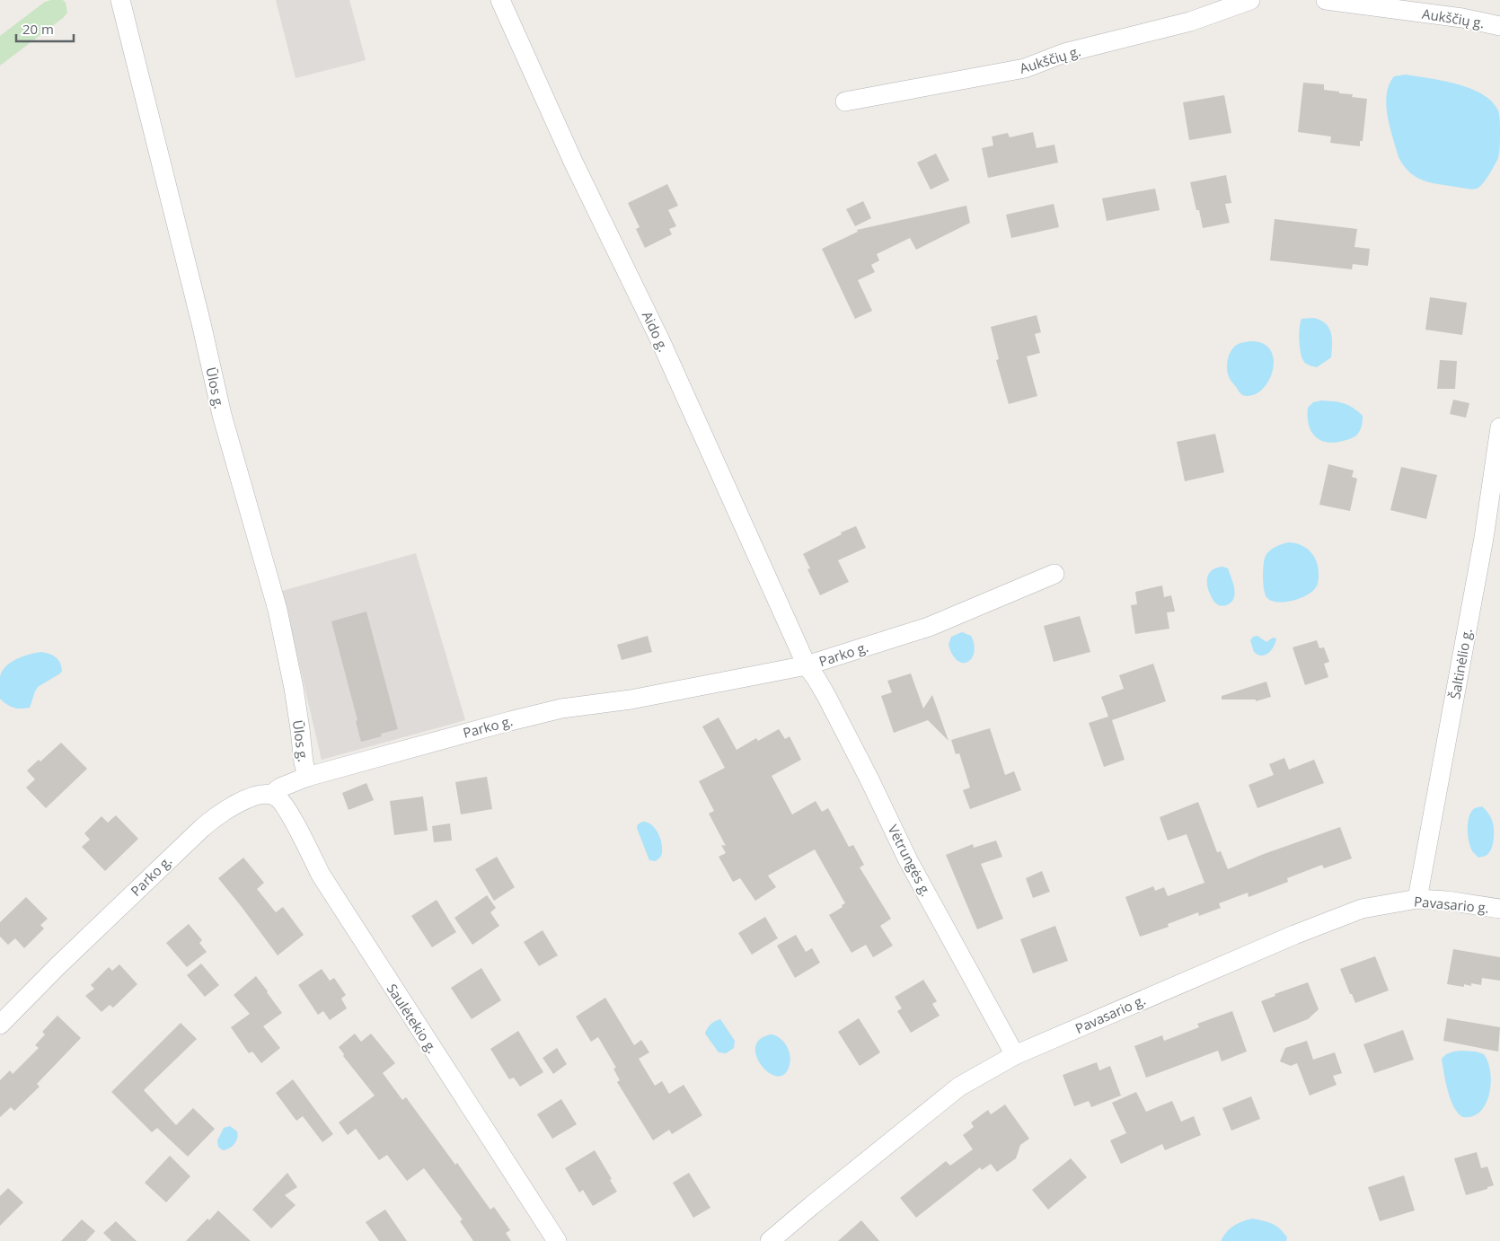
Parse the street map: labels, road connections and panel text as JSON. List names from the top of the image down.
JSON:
{
  "streets": {
    "street": [
      "Aukščių g.",
      "Aido g.",
      "Ūlos g.",
      "Parko g.",
      "Šaltinėlio g.",
      "Vėtrungės g.",
      "Pavasario g.",
      "Saulėtekio g."
    ]
  },
  "crossings": [
    ["Aido g.", "Parko g."],
    ["Aido g.", "Vėtrungės g."],
    ["Ūlos g.", "Parko g."],
    ["Parko g.", "Vėtrungės g."],
    ["Parko g.", "Saulėtekio g."],
    ["Šaltinėlio g.", "Pavasario g."],
    ["Vėtrungės g.", "Pavasario g."]
  ],
  "scale_bar": "20 m"
}
